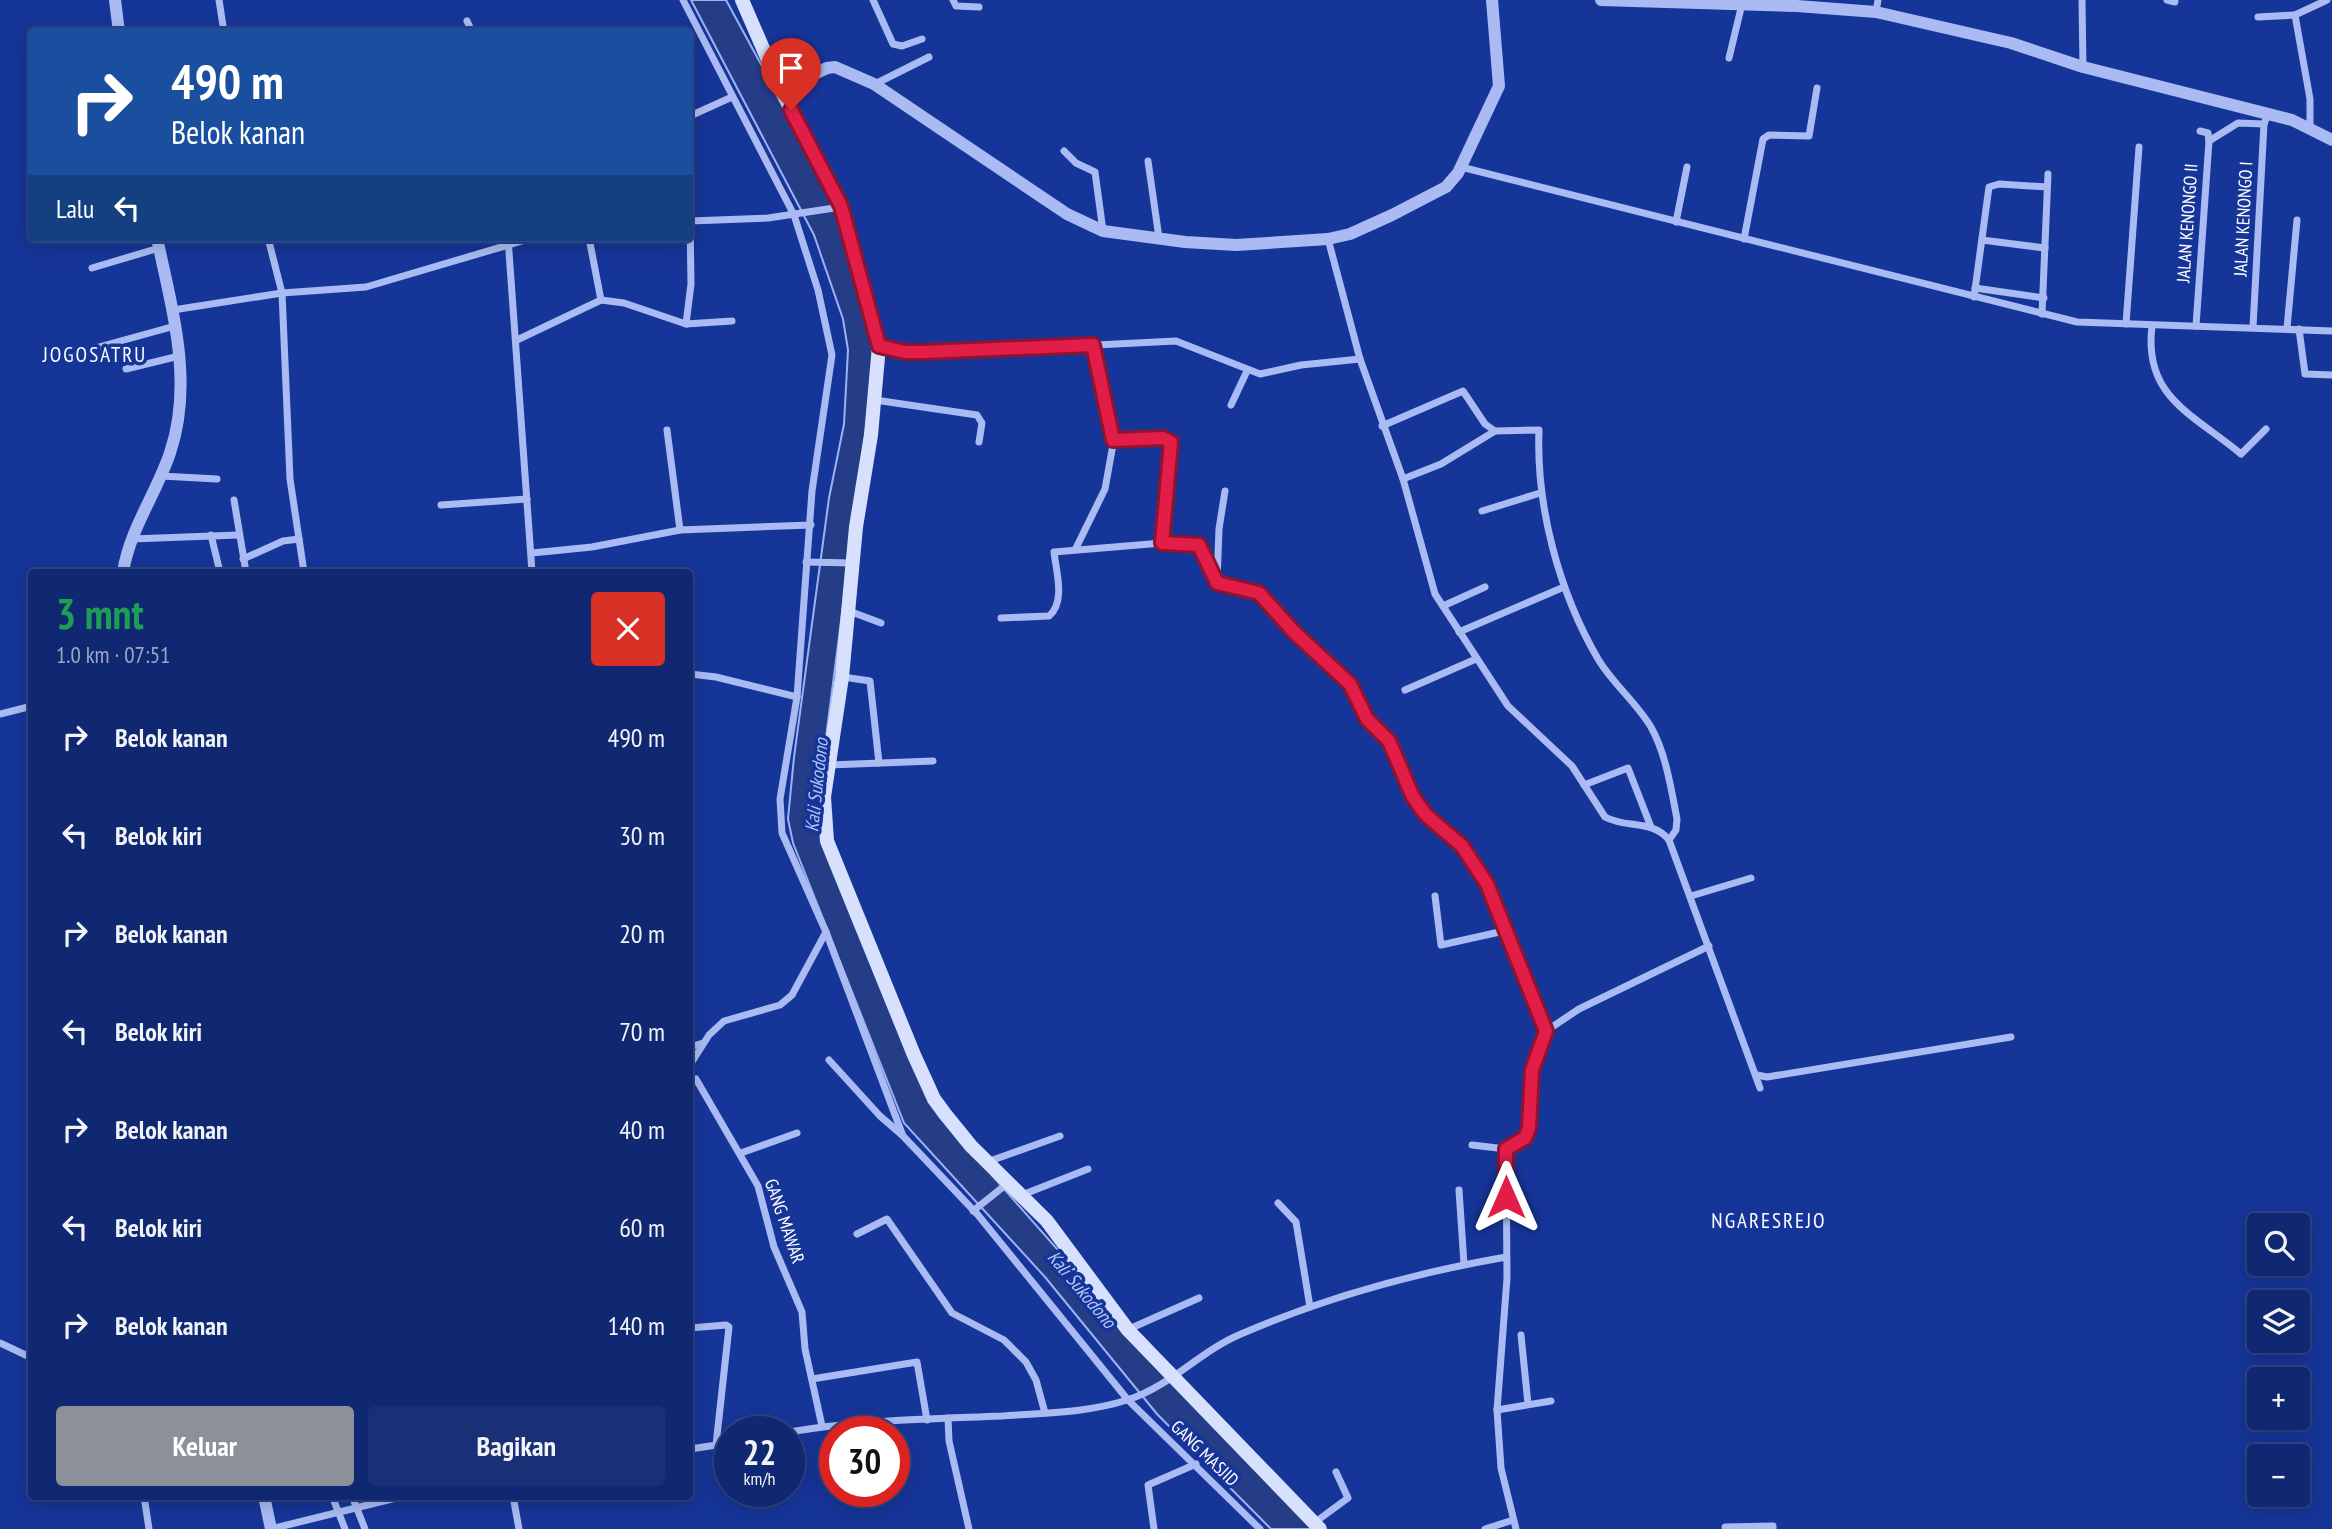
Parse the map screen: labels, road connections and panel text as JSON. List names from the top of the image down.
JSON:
{
  "streets": {
    "street": [
      "JALAN KENONGO I",
      "JALAN KENONGO II",
      "GANG MAWAR",
      "GANG MASJID"
    ]
  },
  "crossings": [
    ["JALAN KENONGO I", "JALAN KENONGO II"]
  ],
  "districts": ["JOGOSATRU", "NGARESREJO"],
  "water": ["Kali Sukodono"],
  "page": {
    "turn": ["490 m", "Belok kanan"],
    "then": "Lalu",
    "heading": ["3 mnt", "1.0 km · 07:51"],
    "list": [
      {
        "name": "Belok kanan",
        "value": "490 m"
      },
      {
        "name": "Belok kiri",
        "value": "30 m"
      },
      {
        "name": "Belok kanan",
        "value": "20 m"
      },
      {
        "name": "Belok kiri",
        "value": "70 m"
      },
      {
        "name": "Belok kanan",
        "value": "40 m"
      },
      {
        "name": "Belok kiri",
        "value": "60 m"
      },
      {
        "name": "Belok kanan",
        "value": "140 m"
      }
    ],
    "map_buttons": ["+", "−"],
    "buttons": ["Keluar", "Bagikan"],
    "speed": "22 km/h",
    "limit": "30"
  }
}
